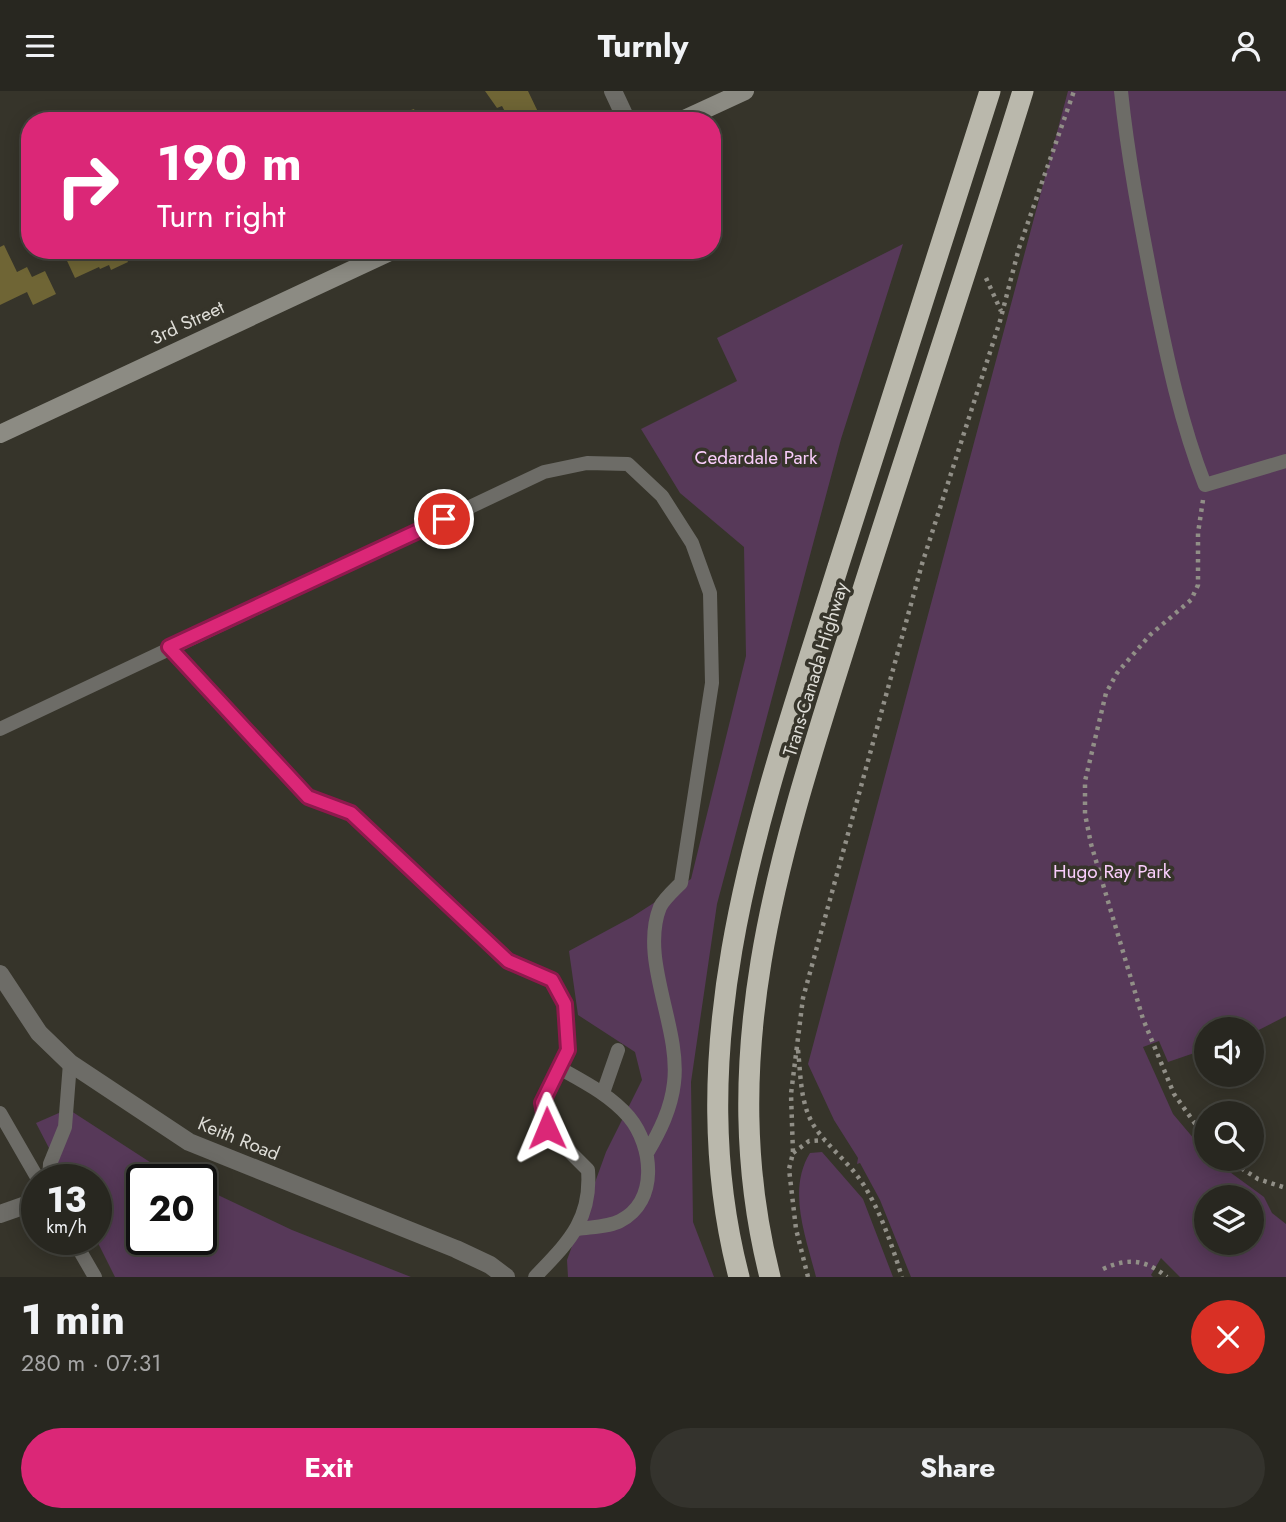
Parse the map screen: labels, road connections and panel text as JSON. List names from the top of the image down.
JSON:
{
  "streets": {
    "highway": ["Trans-Canada Highway"],
    "street": ["3rd Street", "Keith Road"]
  },
  "parks": ["Cedardale Park", "Hugo Ray Park"],
  "page": {
    "header": "Turnly",
    "turn": ["190 m", "Turn right"],
    "speed": "13 km/h",
    "limit": "20",
    "heading": ["1 min", "280 m · 07:31"],
    "buttons": ["Exit", "Share"]
  }
}
